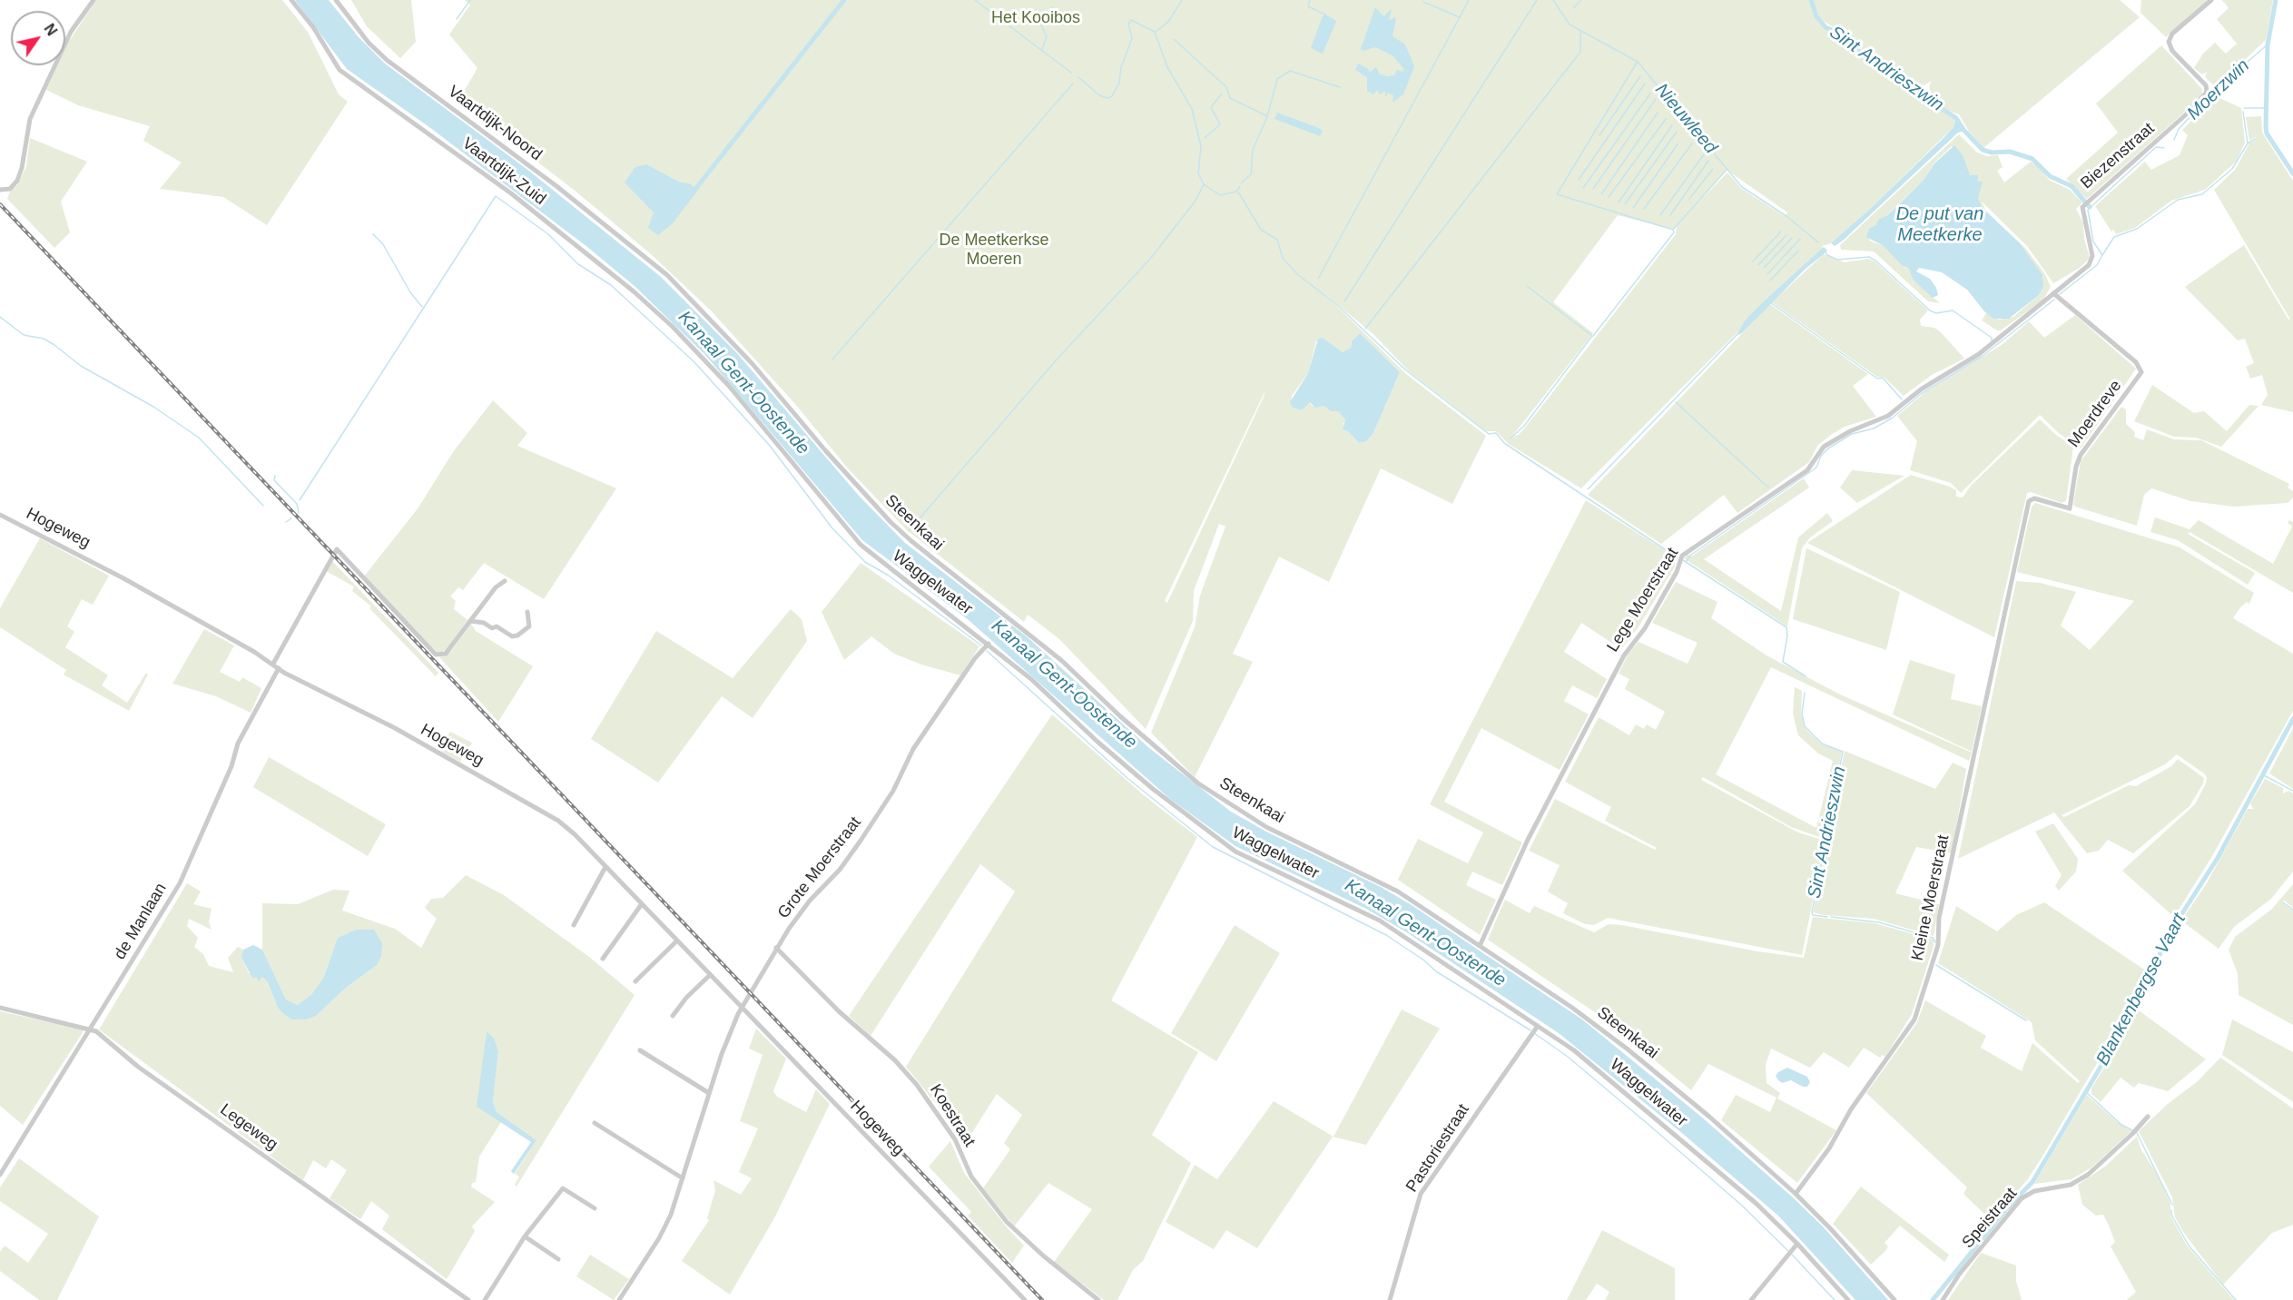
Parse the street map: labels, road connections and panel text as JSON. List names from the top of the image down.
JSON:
{
  "streets": {
    "street": [
      "Vaartdijk-Noord",
      "Biezenstraat",
      "Vaartdijk-Zuid",
      "Moerdreve",
      "Steenkaai",
      "Hogeweg",
      "Waggelwater",
      "Lege Moerstraat",
      "Grote Moerstraat",
      "Kleine Moerstraat",
      "de Manlaan",
      "Koestraat",
      "Legeweg",
      "Pastoriestraat",
      "Speistraat"
    ]
  },
  "crossings": [
    ["Vaartdijk-Noord", "Steenkaai"],
    ["Biezenstraat", "Moerdreve"],
    ["Biezenstraat", "Lege Moerstraat"],
    ["Vaartdijk-Zuid", "Waggelwater"],
    ["Moerdreve", "Kleine Moerstraat"],
    ["Steenkaai", "Lege Moerstraat"],
    ["Steenkaai", "Kleine Moerstraat"],
    ["Hogeweg", "Grote Moerstraat"],
    ["Hogeweg", "de Manlaan"],
    ["Waggelwater", "Grote Moerstraat"],
    ["Waggelwater", "Pastoriestraat"],
    ["Grote Moerstraat", "Koestraat"],
    ["de Manlaan", "Legeweg"]
  ],
  "water": [
    "Sint Andrieszwin",
    "Moerzwin",
    "Nieuwleed",
    "De put van Meetkerke",
    "Kanaal Gent-Oostende",
    "Blankenbergse Vaart"
  ],
  "parks": ["Het Kooibos", "De Meetkerkse Moeren"],
  "north": "top right"
}
